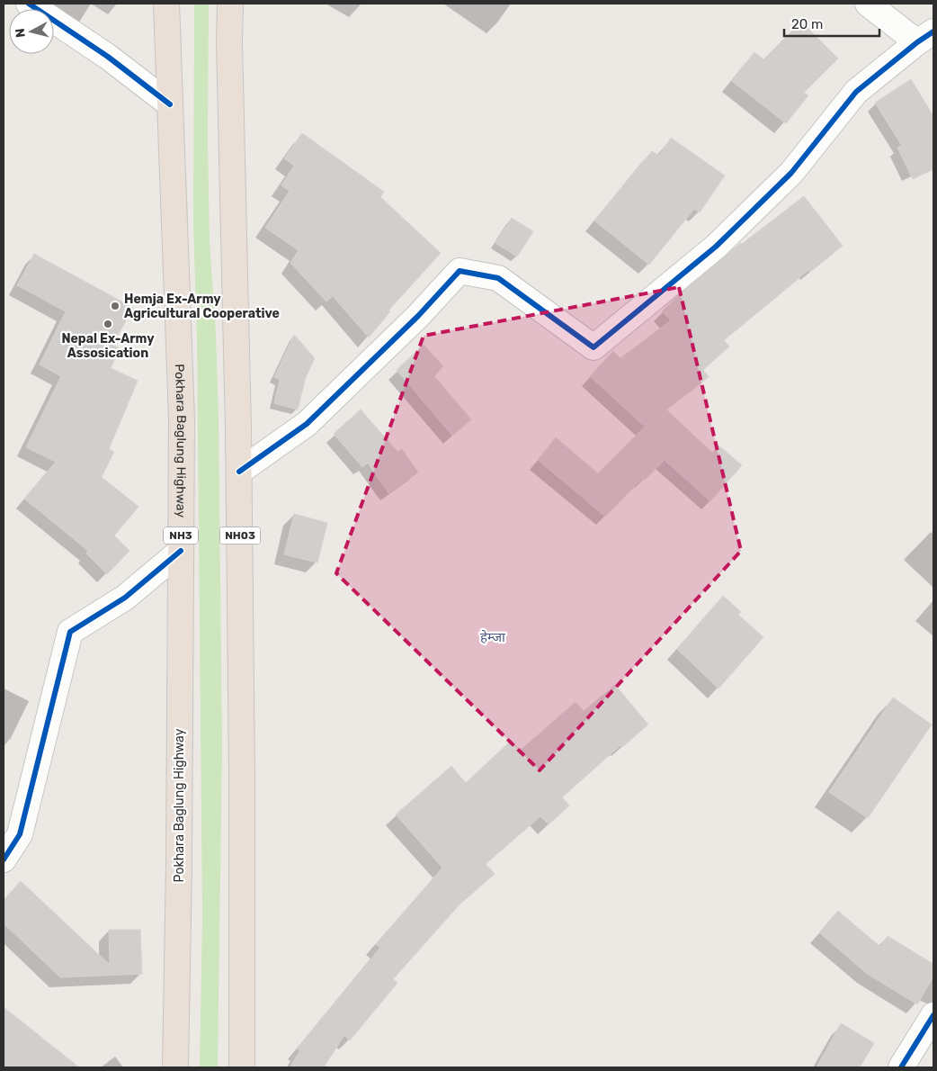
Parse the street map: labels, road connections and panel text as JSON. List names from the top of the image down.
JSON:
{
  "streets": {
    "highway": ["Pokhara Baglung Highway", "NH3", "NH03"]
  },
  "districts": ["हेम्जा"],
  "places": ["Hemja Ex-Army Agricultural Cooperative", "Nepal Ex-Army Assosication"],
  "scale_bar": "20 m",
  "north": "left"
}
